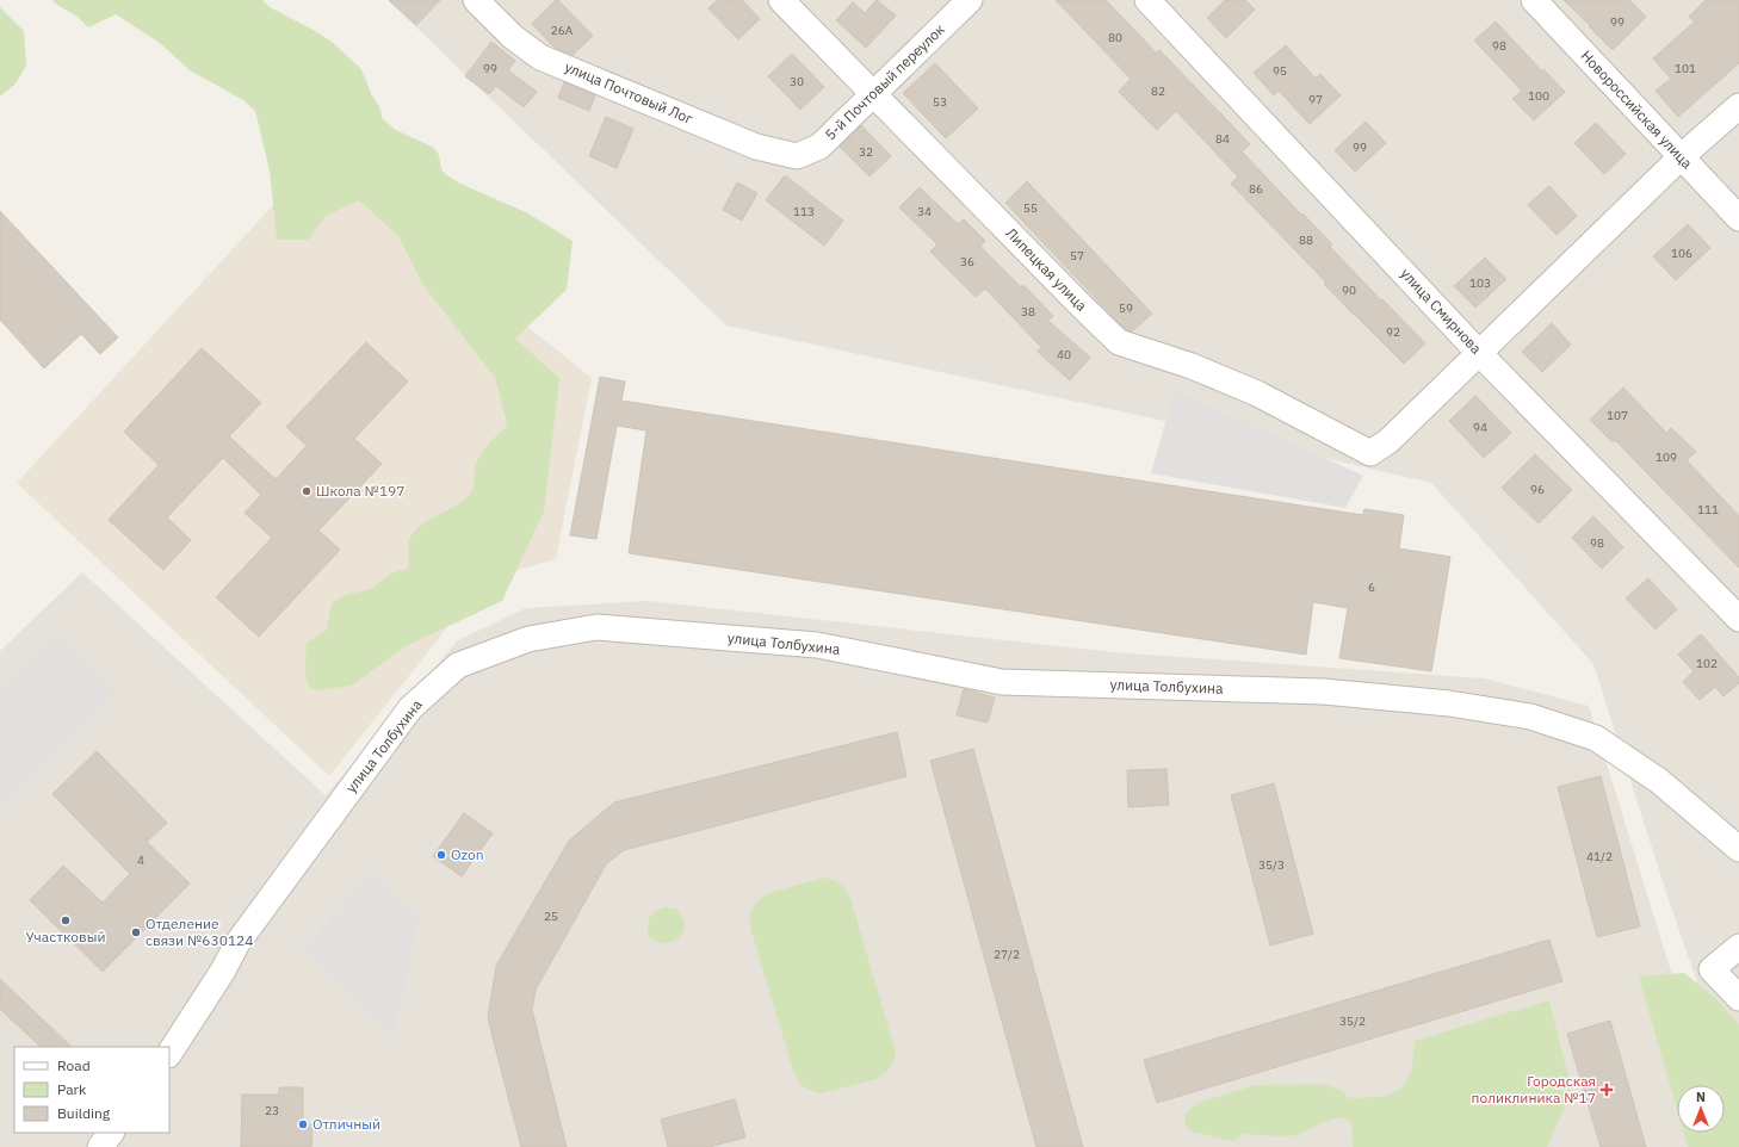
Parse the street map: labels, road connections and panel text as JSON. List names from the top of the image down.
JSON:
{
  "streets": {
    "street": [
      "5-й Почтовый переулок",
      "улица Почтовый Лог",
      "Новороссийская улица",
      "Липецкая улица",
      "улица Смирнова",
      "улица Толбухина"
    ]
  },
  "crossings": [
    ["5-й Почтовый переулок", "улица Почтовый Лог"],
    ["5-й Почтовый переулок", "Липецкая улица"],
    ["Липецкая улица", "улица Смирнова"]
  ],
  "places": {
    "other": [
      "Школа №197",
      "Ozon",
      "Участковый",
      "Отделение связи №630124",
      "Отличный"
    ],
    "health": ["Городская поликлиника №17"]
  },
  "house_numbers": [
    "99",
    "26А",
    "80",
    "98",
    "99",
    "101",
    "95",
    "30",
    "82",
    "100",
    "97",
    "53",
    "84",
    "99",
    "32",
    "86",
    "55",
    "113",
    "34",
    "88",
    "106",
    "57",
    "36",
    "103",
    "90",
    "59",
    "38",
    "92",
    "40",
    "107",
    "94",
    "109",
    "96",
    "111",
    "98",
    "6",
    "102",
    "41/2",
    "4",
    "35/3",
    "25",
    "27/2",
    "35/2",
    "23"
  ],
  "legend": ["Road", "Park", "Building"],
  "north": "top"
}
